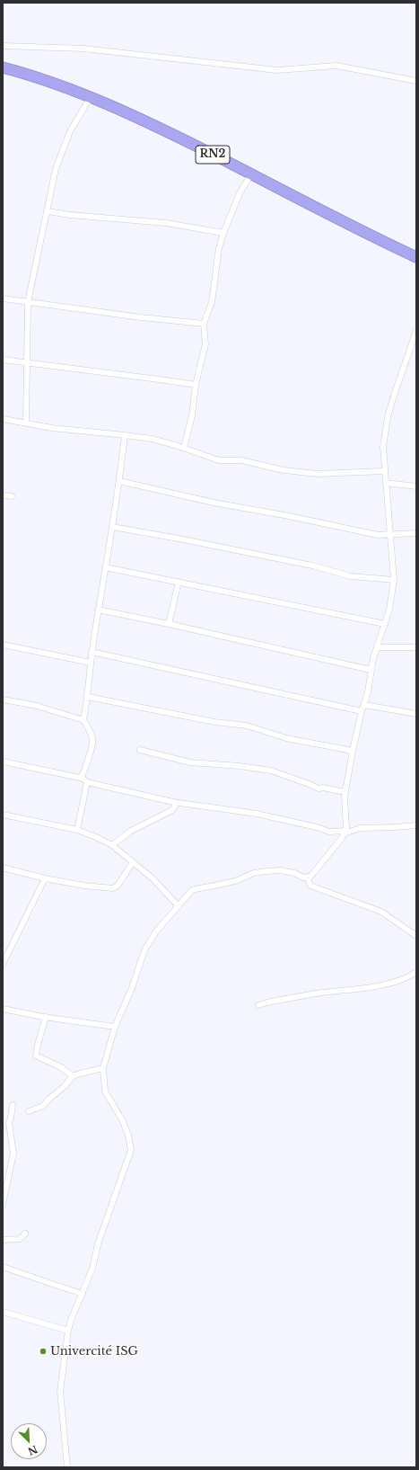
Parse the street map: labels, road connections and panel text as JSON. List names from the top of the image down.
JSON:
{
  "streets": {
    "highway": ["RN2"]
  },
  "places": ["Univercité ISG"],
  "north": "bottom right"
}
